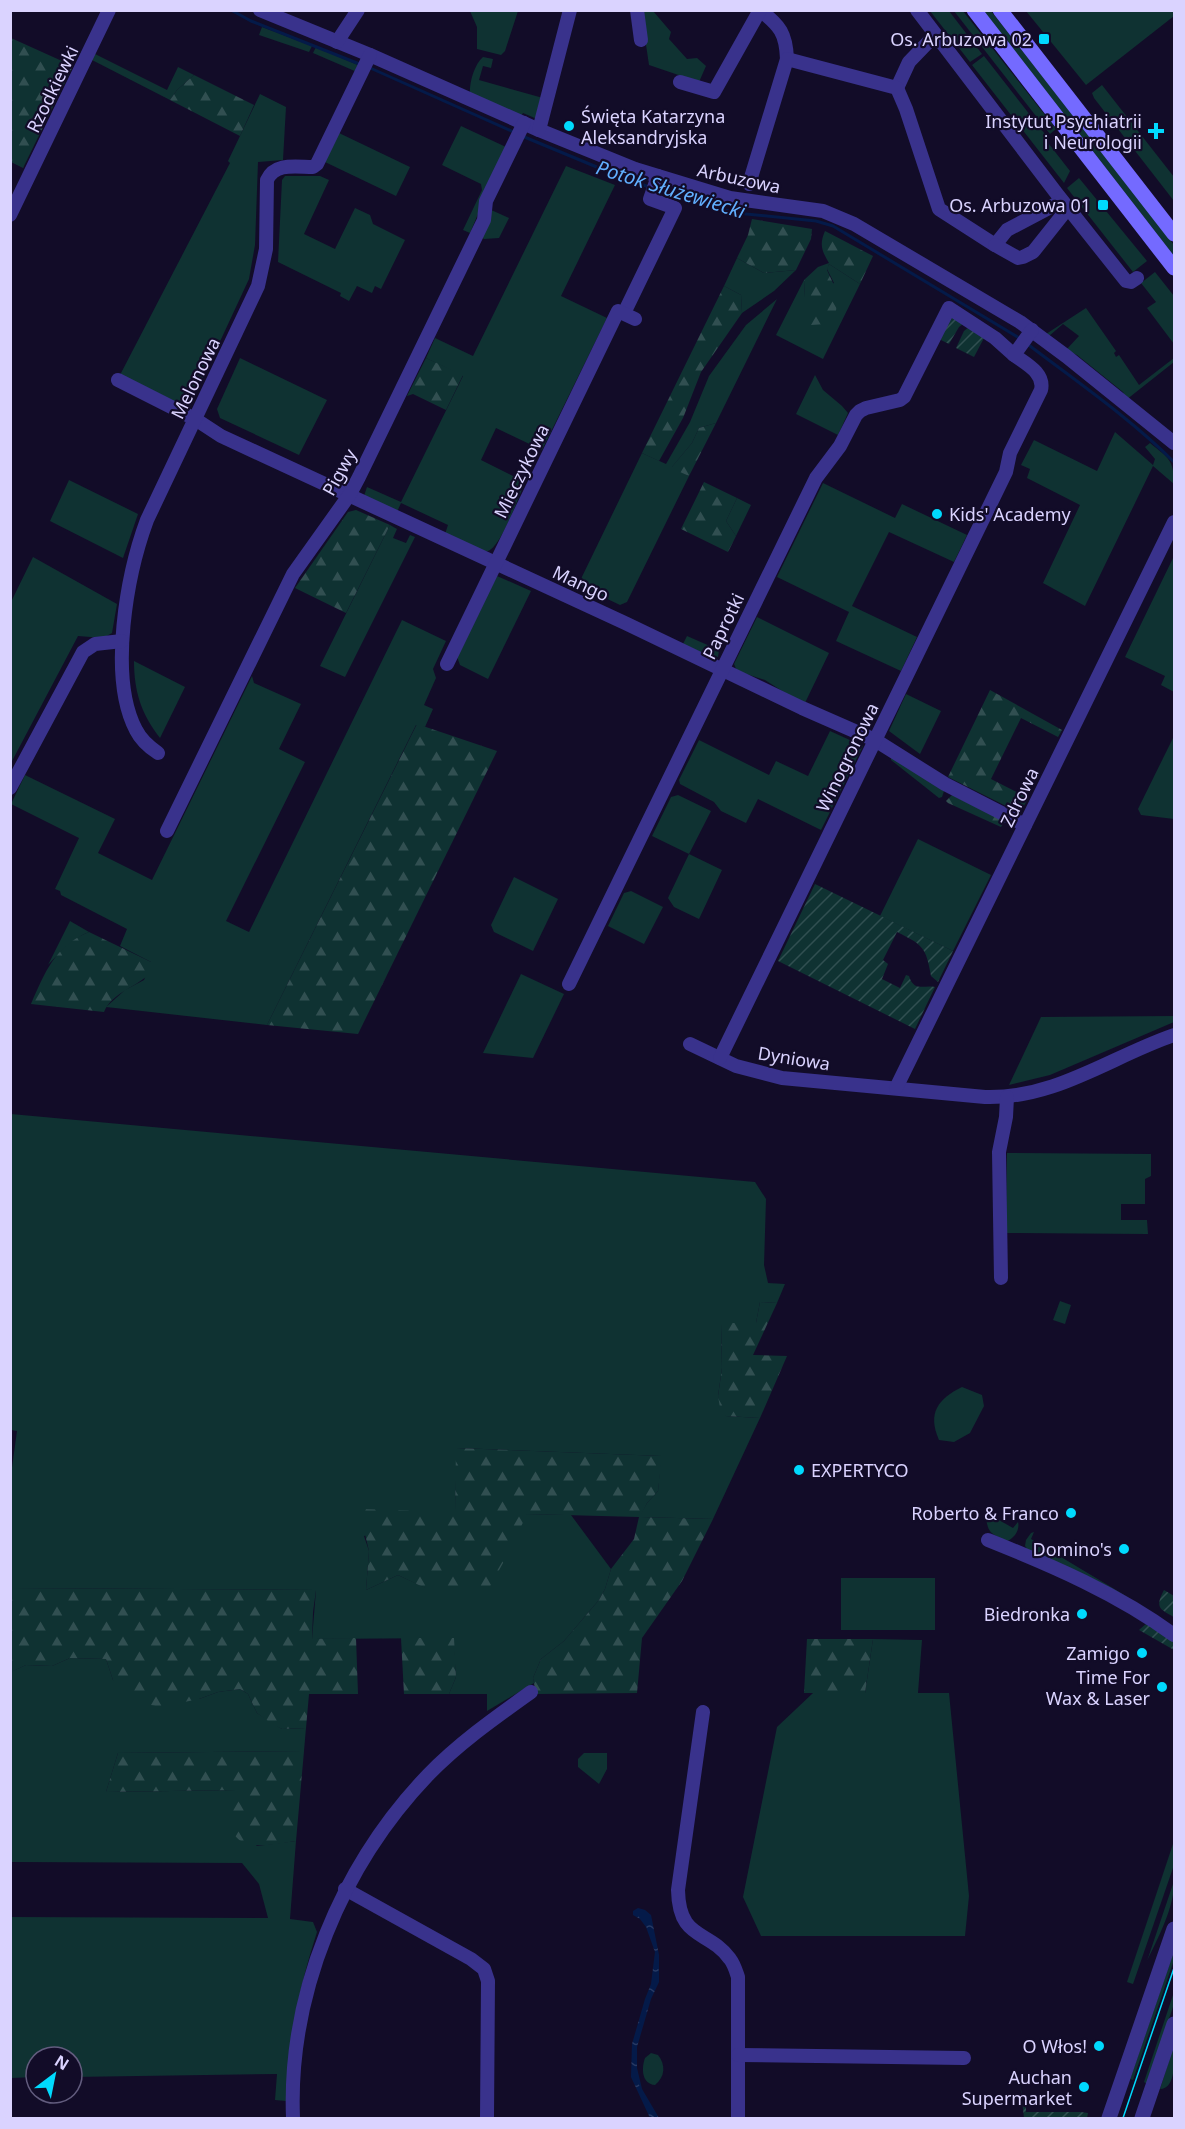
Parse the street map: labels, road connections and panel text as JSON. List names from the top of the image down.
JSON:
{
  "streets": {
    "street": [
      "Rzodkiewki",
      "Arbuzowa",
      "Melonowa",
      "Mieczykowa",
      "Pigwy",
      "Mango",
      "Paprotki",
      "Winogronowa",
      "Zdrowa",
      "Dyniowa"
    ]
  },
  "crossings": [
    ["Arbuzowa", "Melonowa"],
    ["Arbuzowa", "Pigwy"],
    ["Melonowa", "Mango"],
    ["Mieczykowa", "Mango"],
    ["Pigwy", "Mango"],
    ["Mango", "Paprotki"],
    ["Mango", "Winogronowa"],
    ["Mango", "Zdrowa"],
    ["Paprotki", "Winogronowa"],
    ["Winogronowa", "Dyniowa"],
    ["Zdrowa", "Dyniowa"]
  ],
  "water": ["Potok Służewiecki"],
  "places": {
    "transit": ["Os. Arbuzowa 02", "Os. Arbuzowa 01"],
    "other": [
      "Święta Katarzyna Aleksandryjska",
      "Kids' Academy",
      "EXPERTYCO",
      "Roberto & Franco",
      "Domino's",
      "Biedronka",
      "Zamigo",
      "Time For Wax & Laser",
      "O Włos!",
      "Auchan Supermarket"
    ],
    "health": ["Instytut Psychiatrii i Neurologii"]
  },
  "north": "top right"
}
